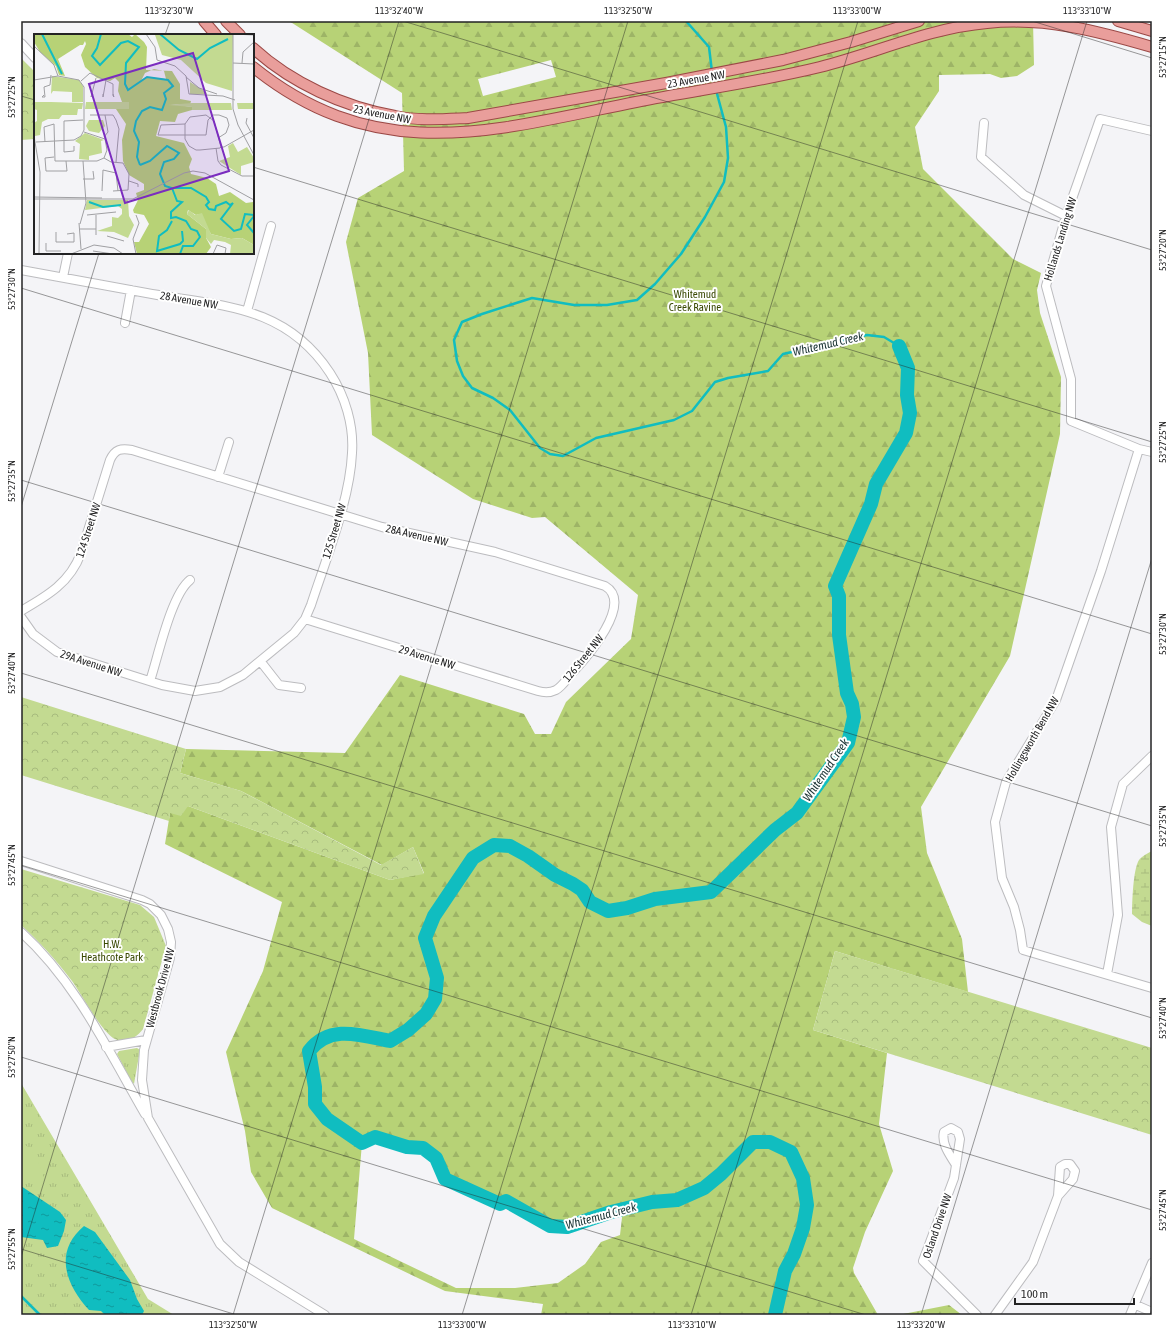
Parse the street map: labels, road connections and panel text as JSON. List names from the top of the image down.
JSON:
{
  "streets": {
    "main road": ["23 Avenue NW"],
    "street": [
      "Hollands Landing NW",
      "28 Avenue NW",
      "124 Street NW",
      "125 Street NW",
      "28A Avenue NW",
      "29 Avenue NW",
      "126 Street NW",
      "29A Avenue NW",
      "Hollingsworth Bend NW",
      "Westbrook Drive NW",
      "Osland Drive NW"
    ]
  },
  "crossings": [
    ["Hollands Landing NW", "Hollingsworth Bend NW"],
    ["28 Avenue NW", "125 Street NW"],
    ["124 Street NW", "28A Avenue NW"],
    ["125 Street NW", "28A Avenue NW"],
    ["125 Street NW", "29 Avenue NW"],
    ["125 Street NW", "29A Avenue NW"],
    ["28A Avenue NW", "126 Street NW"],
    ["29 Avenue NW", "126 Street NW"]
  ],
  "water": ["Whitemud Creek"],
  "parks": ["Whitemud Creek Ravine", "H.W. Heathcote Park"],
  "scale_bar": "100 m",
  "coordinates": [
    "113°32'30\"W",
    "113°32'40\"W",
    "113°32'50\"W",
    "113°33'00\"W",
    "113°33'10\"W",
    "53°27'15\"N",
    "53°27'25\"N",
    "53°27'20\"N",
    "53°27'30\"N",
    "53°27'35\"N",
    "53°27'40\"N",
    "53°27'45\"N",
    "53°27'50\"N",
    "53°27'55\"N",
    "113°33'20\"W"
  ]
}
